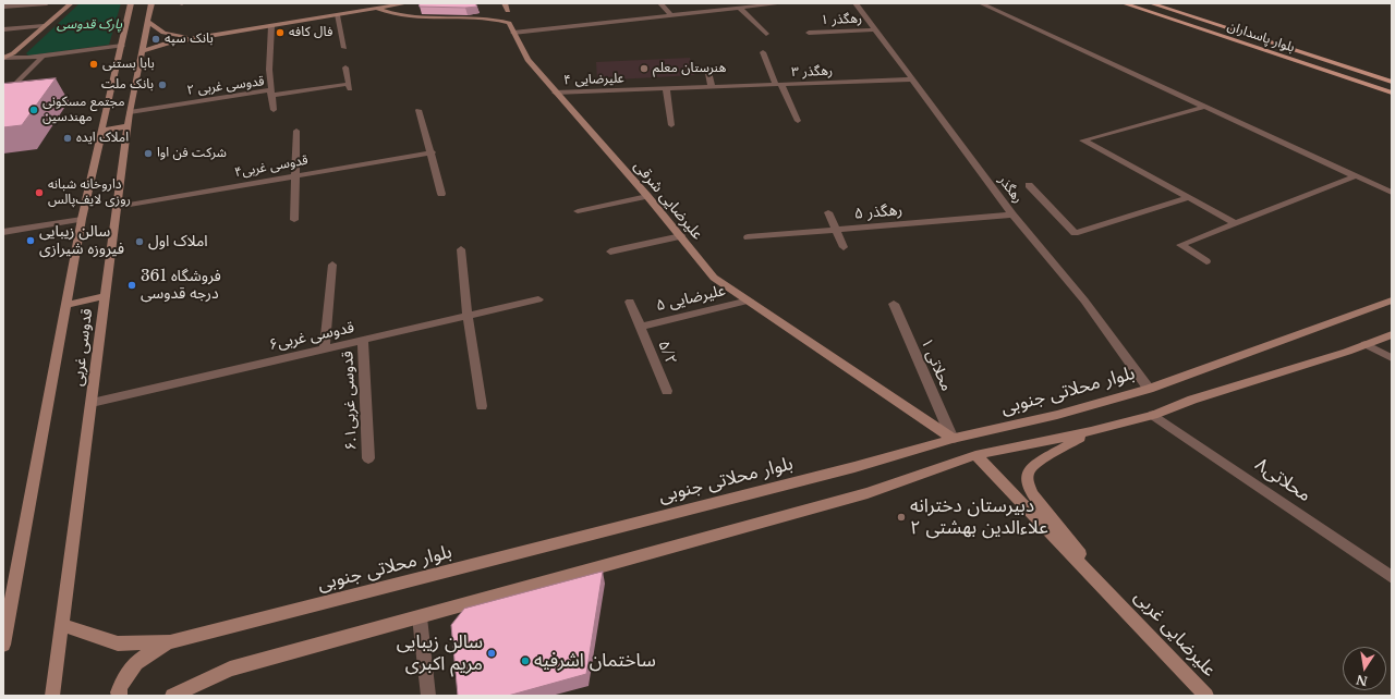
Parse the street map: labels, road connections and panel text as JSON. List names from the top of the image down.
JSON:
{
  "streets": {
    "main road": ["بلوار پاسداران"],
    "street": [
      "۱ رهگذر",
      "۳ رهگذر",
      "۴ علیرضایی",
      "۲ قدوسی غربی",
      "قدوسی غربی۴",
      "رهگذر",
      "علیرضایی شرقی",
      "۵ رهگذر",
      "۵ علیرضایی",
      "قدوسی غربی۶",
      "قدوسی غربی",
      "۵/۲",
      "۱ محلاتی",
      "بلوار محلاتی جنوبی",
      "قدوسی غربی۶.۱",
      "محلاتی۸",
      "علیرضایی غربی"
    ]
  },
  "crossings": [
    ["۱ رهگذر", "رهگذر"],
    ["۳ رهگذر", "۴ علیرضایی"],
    ["۳ رهگذر", "رهگذر"],
    ["۴ علیرضایی", "علیرضایی شرقی"],
    ["۲ قدوسی غربی", "قدوسی غربی"],
    ["قدوسی غربی۴", "قدوسی غربی"],
    ["رهگذر", "۵ رهگذر"],
    ["رهگذر", "بلوار محلاتی جنوبی"],
    ["علیرضایی شرقی", "۵ علیرضایی"],
    ["علیرضایی شرقی", "۱ محلاتی"],
    ["علیرضایی شرقی", "بلوار محلاتی جنوبی"],
    ["۵ علیرضایی", "۵/۲"],
    ["قدوسی غربی۶", "قدوسی غربی"],
    ["قدوسی غربی۶", "قدوسی غربی۶.۱"],
    ["قدوسی غربی", "بلوار محلاتی جنوبی"],
    ["۱ محلاتی", "بلوار محلاتی جنوبی"]
  ],
  "parks": ["پارک قدوسی"],
  "places": [
    "فال کافه",
    "بانک سپه",
    "بابا بستنی",
    "هنرستان معلم",
    "بانک ملت",
    "مجتمع مسکونی مهندسین",
    "املاک ایده",
    "شرکت فن اوا",
    "داروخانه شبانه روزی لایف‌پالس",
    "سالن زیبایی فیروزه شیرازی",
    "املاک اول",
    "فروشگاه 361 درجه قدوسی",
    "دبیرستان دخترانه علاءالدین بهشتی ۲",
    "سالن زیبایی مریم اکبری",
    "ساختمان اشرفیه"
  ],
  "north": "bottom"
}
